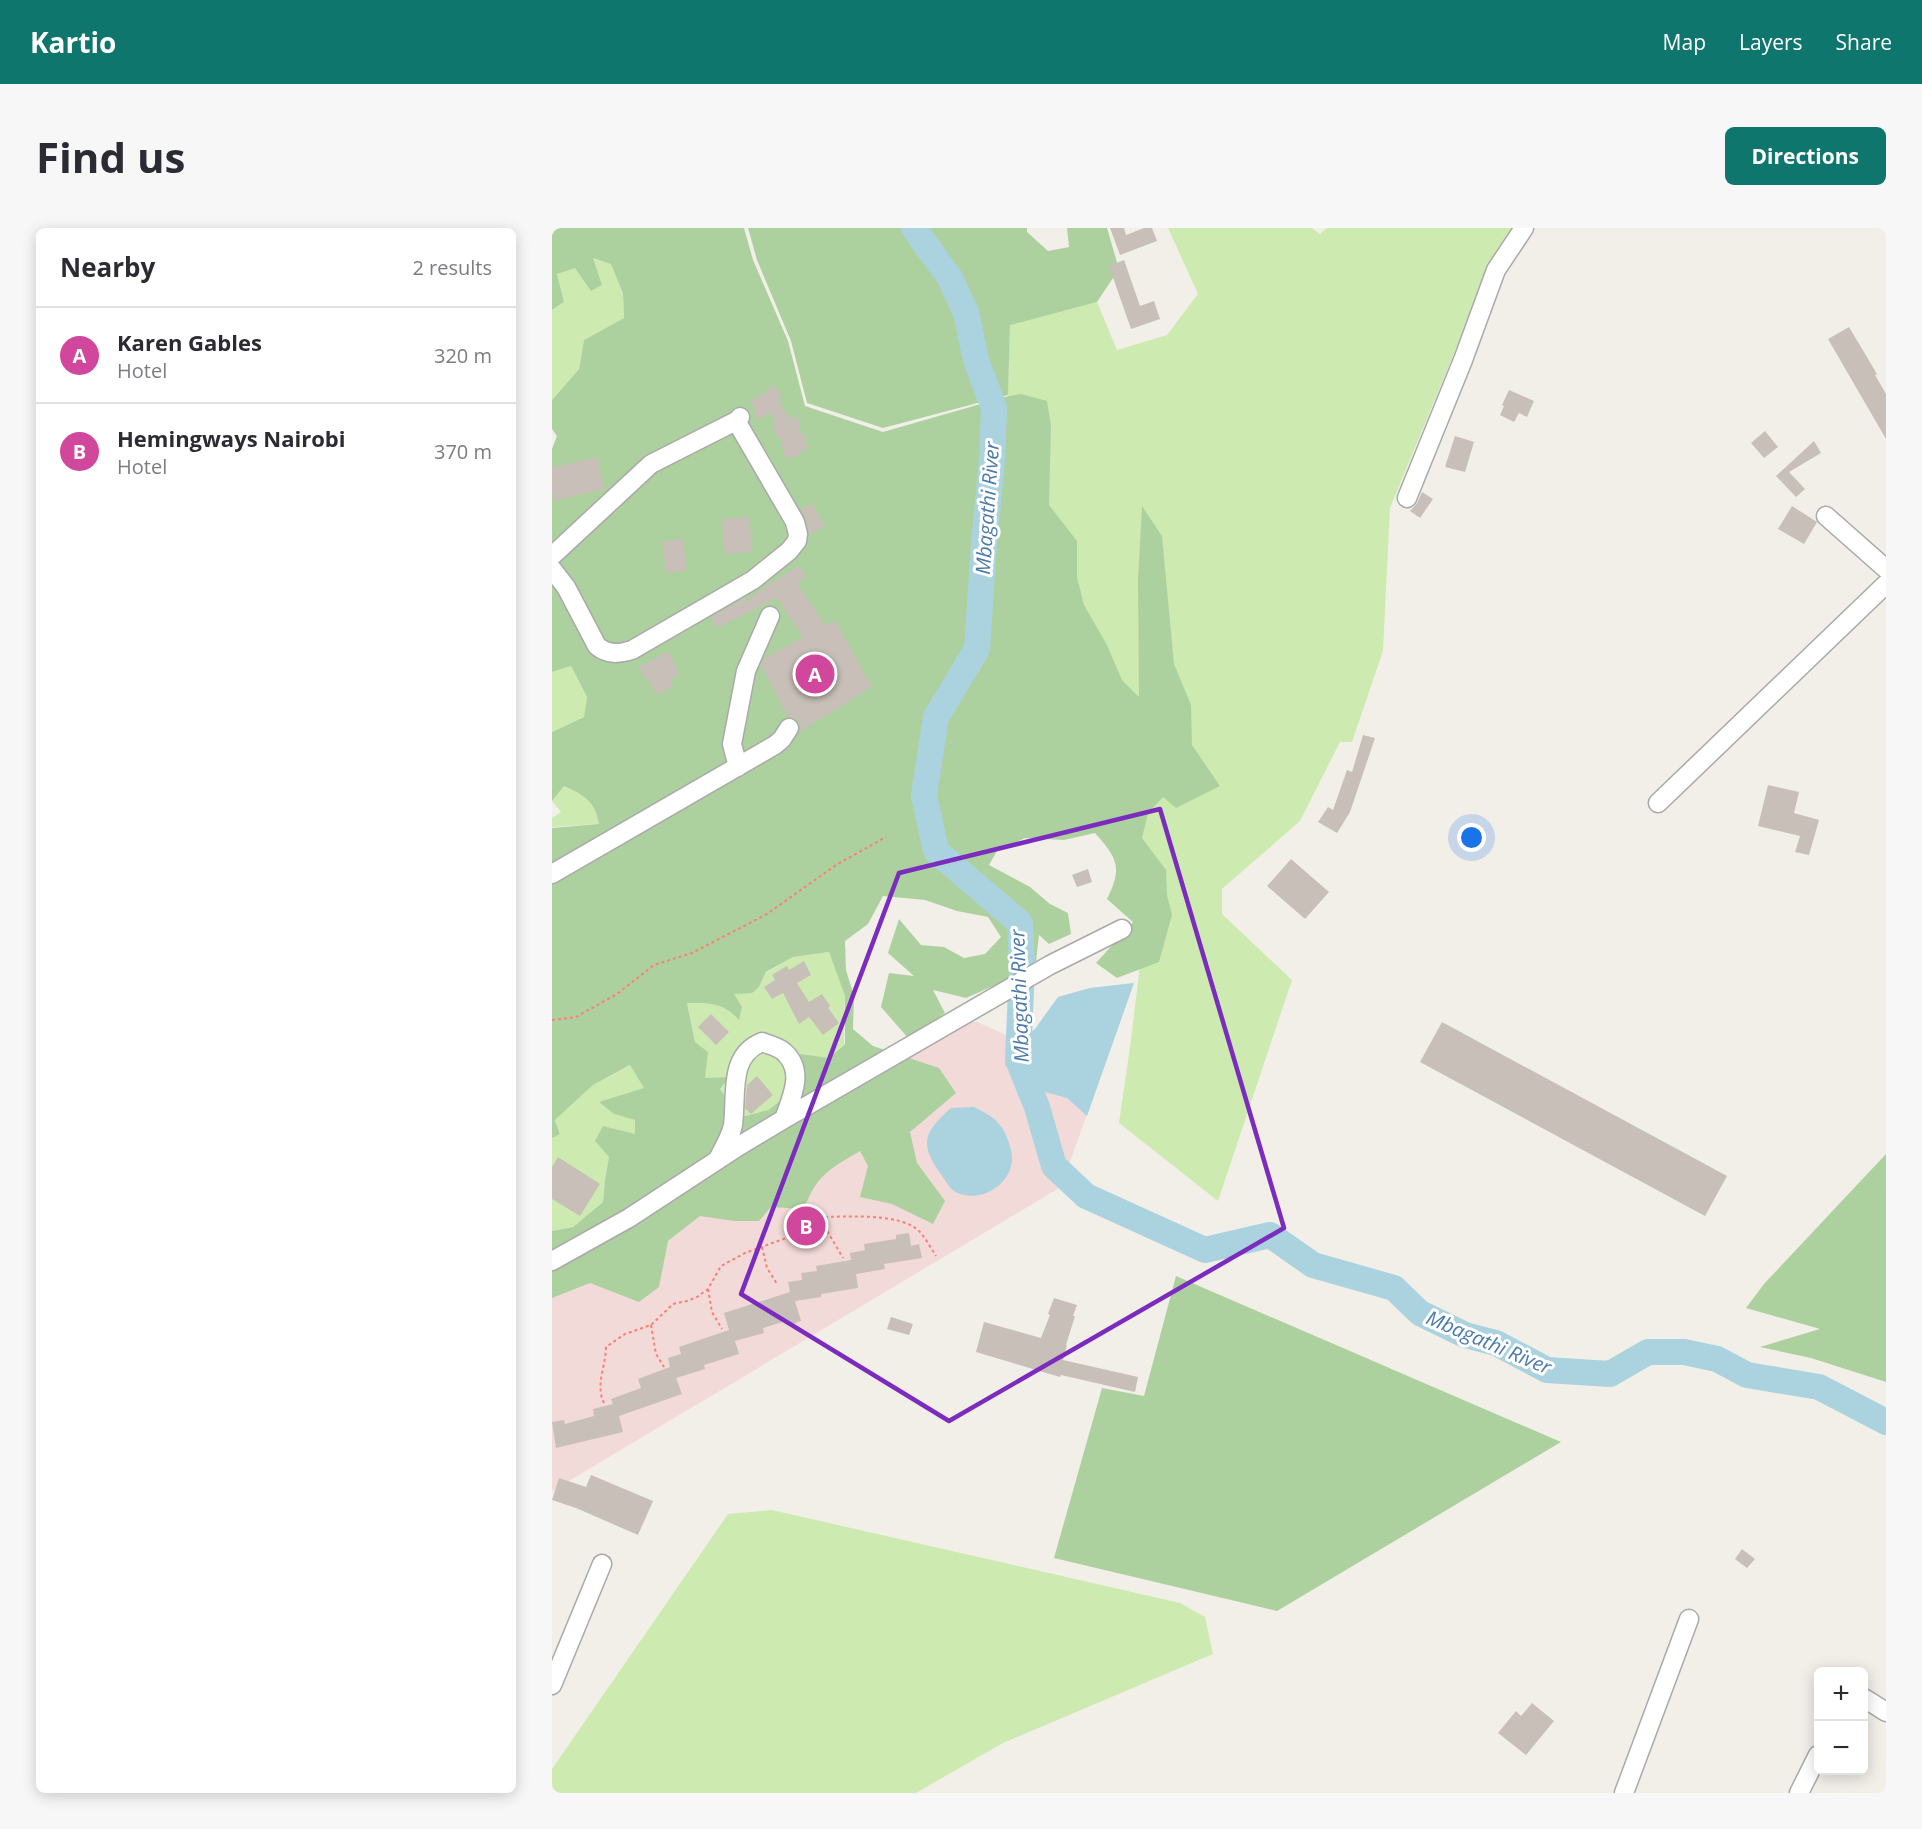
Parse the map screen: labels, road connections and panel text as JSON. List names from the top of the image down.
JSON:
{
  "water": ["Mbagathi River"],
  "page": {
    "header": "Kartio",
    "nav": ["Map", "Layers", "Share"],
    "buttons": "Directions",
    "title": "Find us",
    "heading": ["Nearby", "2 results"],
    "list": [
      {
        "mark": "A",
        "name": "Karen Gables",
        "note": "Hotel",
        "value": "320 m"
      },
      {
        "mark": "B",
        "name": "Hemingways Nairobi",
        "note": "Hotel",
        "value": "370 m"
      }
    ],
    "pins": ["A", "B"],
    "map_buttons": ["+", "−"]
  }
}
